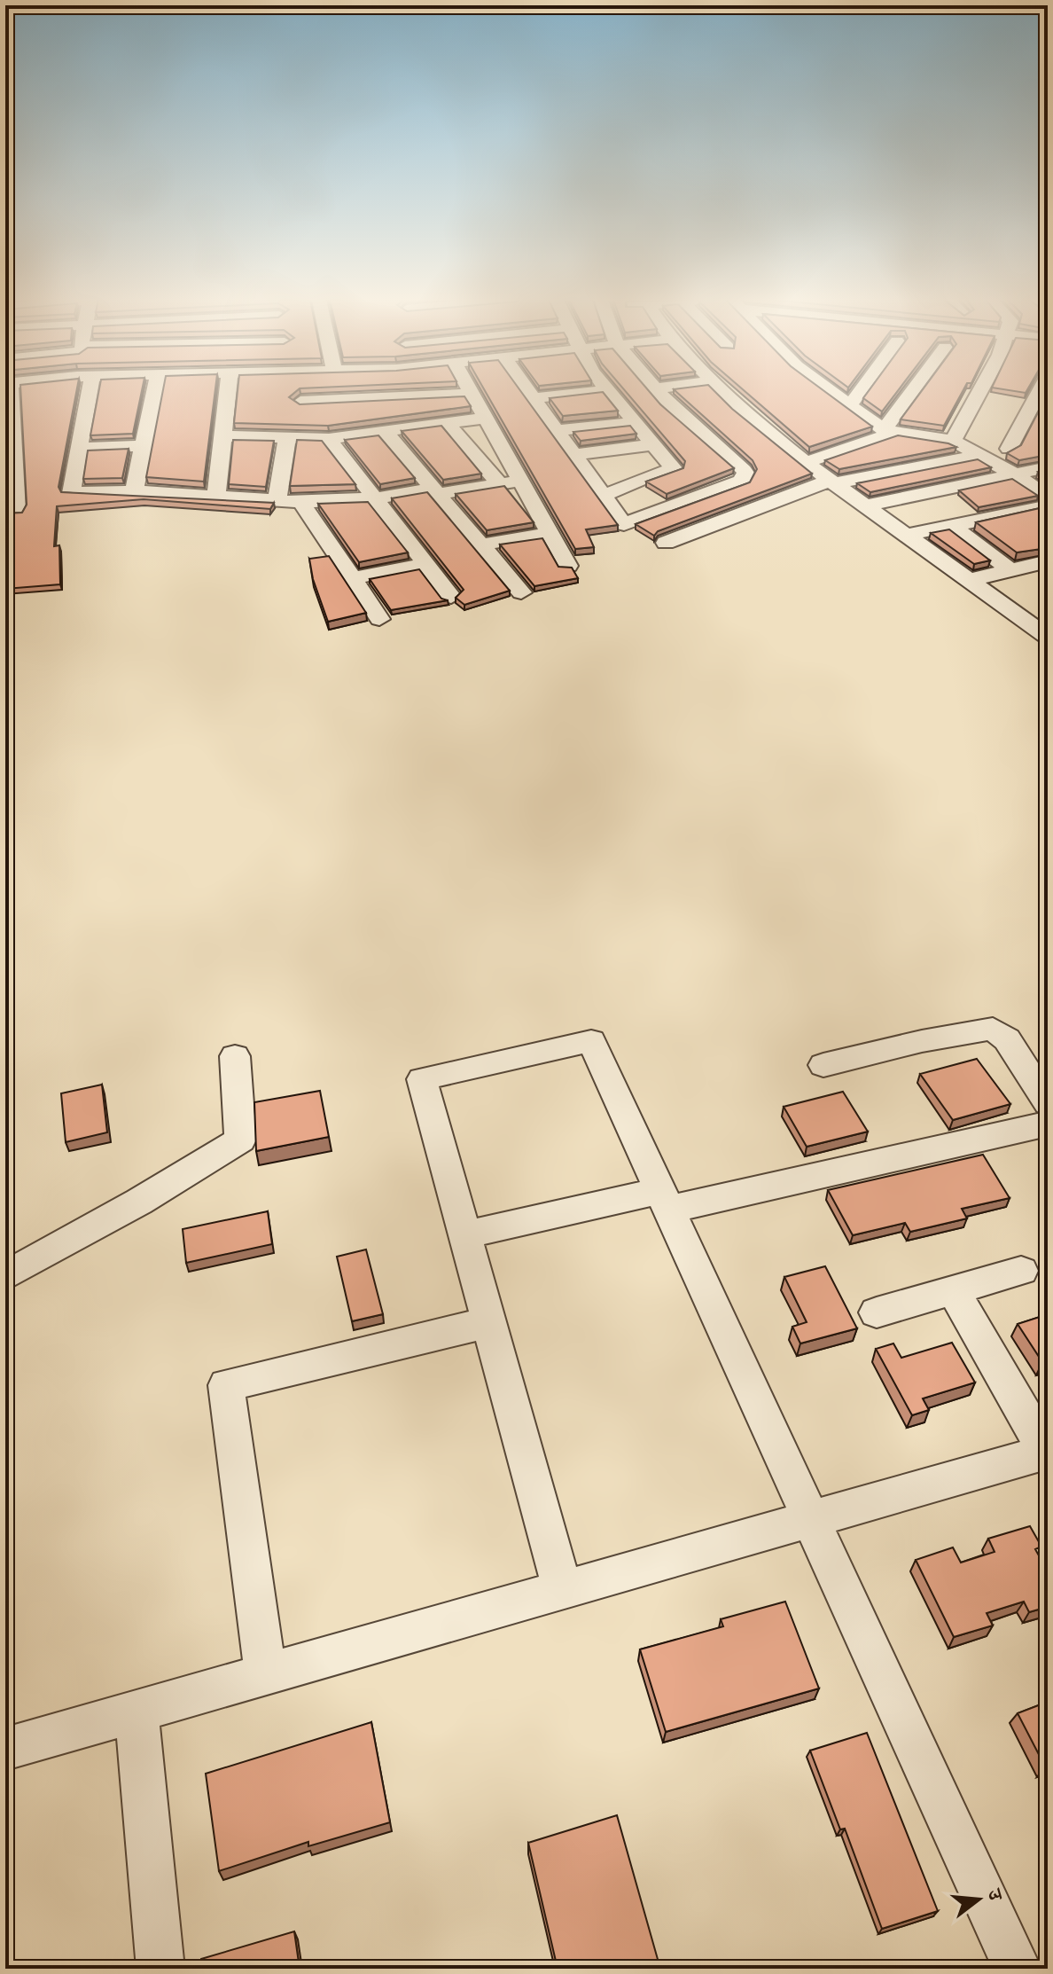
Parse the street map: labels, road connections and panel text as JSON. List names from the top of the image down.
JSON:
{
  "north": "right"
}
